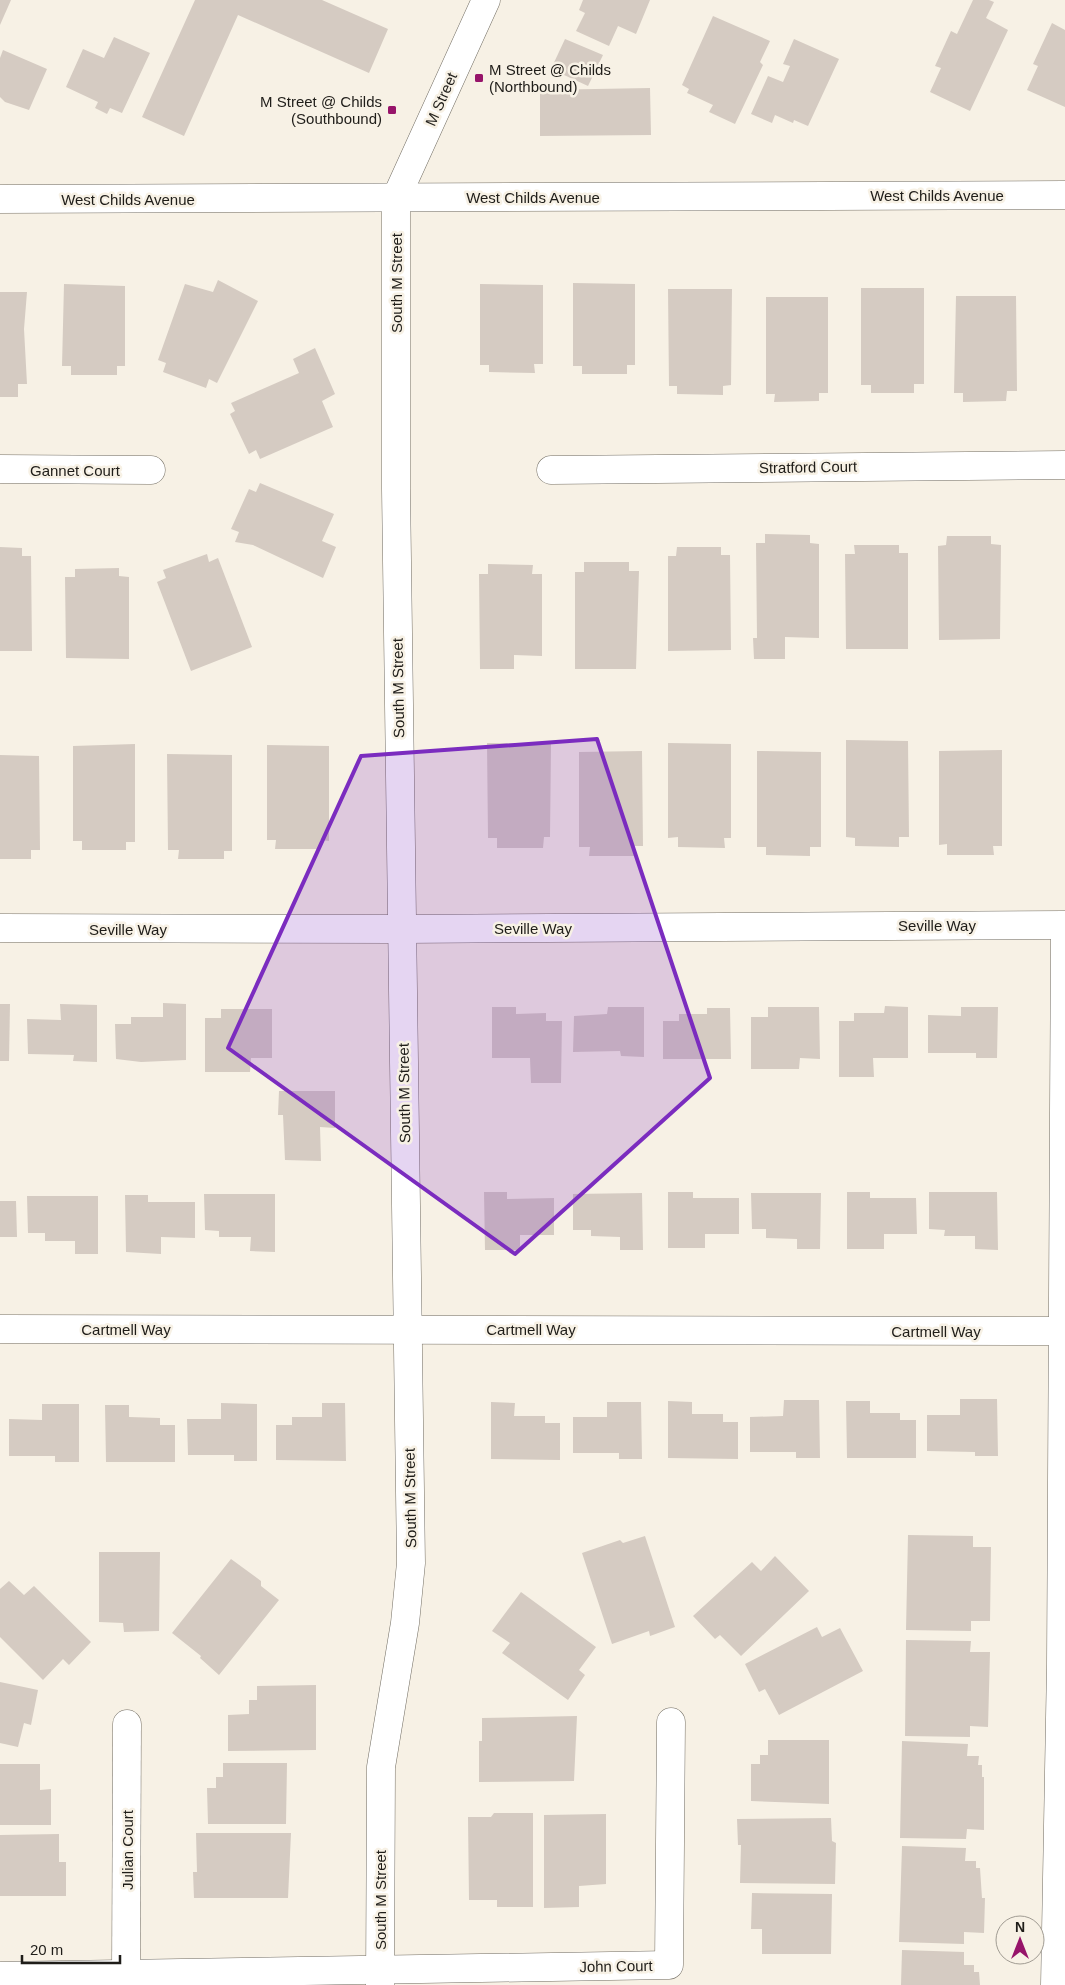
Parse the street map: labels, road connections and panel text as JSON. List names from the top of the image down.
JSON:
{
  "streets": {
    "street": [
      "M Street",
      "West Childs Avenue",
      "South M Street",
      "Stratford Court",
      "Gannet Court",
      "Seville Way",
      "Cartmell Way",
      "Julian Court",
      "John Court"
    ]
  },
  "crossings": [
    ["M Street", "West Childs Avenue"],
    ["M Street", "South M Street"],
    ["West Childs Avenue", "South M Street"],
    ["South M Street", "Seville Way"],
    ["South M Street", "Cartmell Way"],
    ["South M Street", "John Court"]
  ],
  "places": {
    "transit": ["M Street @ Childs (Northbound)", "M Street @ Childs (Southbound)"]
  },
  "scale_bar": "20 m",
  "north": "top"
}
